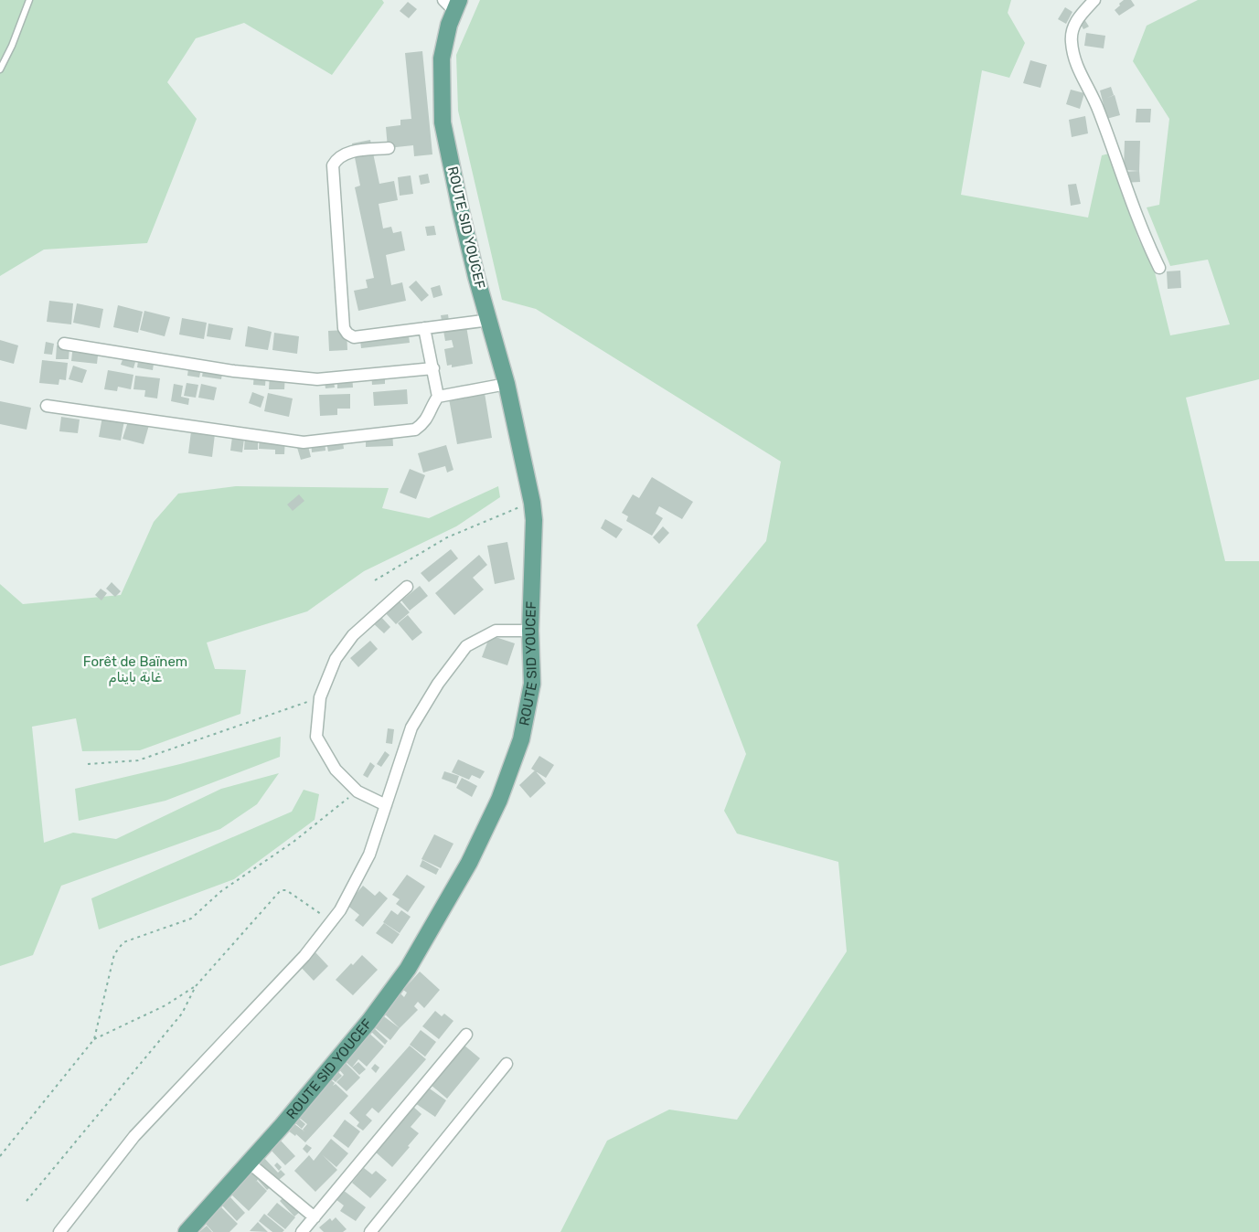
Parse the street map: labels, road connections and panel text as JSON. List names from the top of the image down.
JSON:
{
  "streets": {
    "main road": ["ROUTE SID YOUCEF"]
  },
  "parks": ["Forêt de Baïnem غابة باينام"]
}
